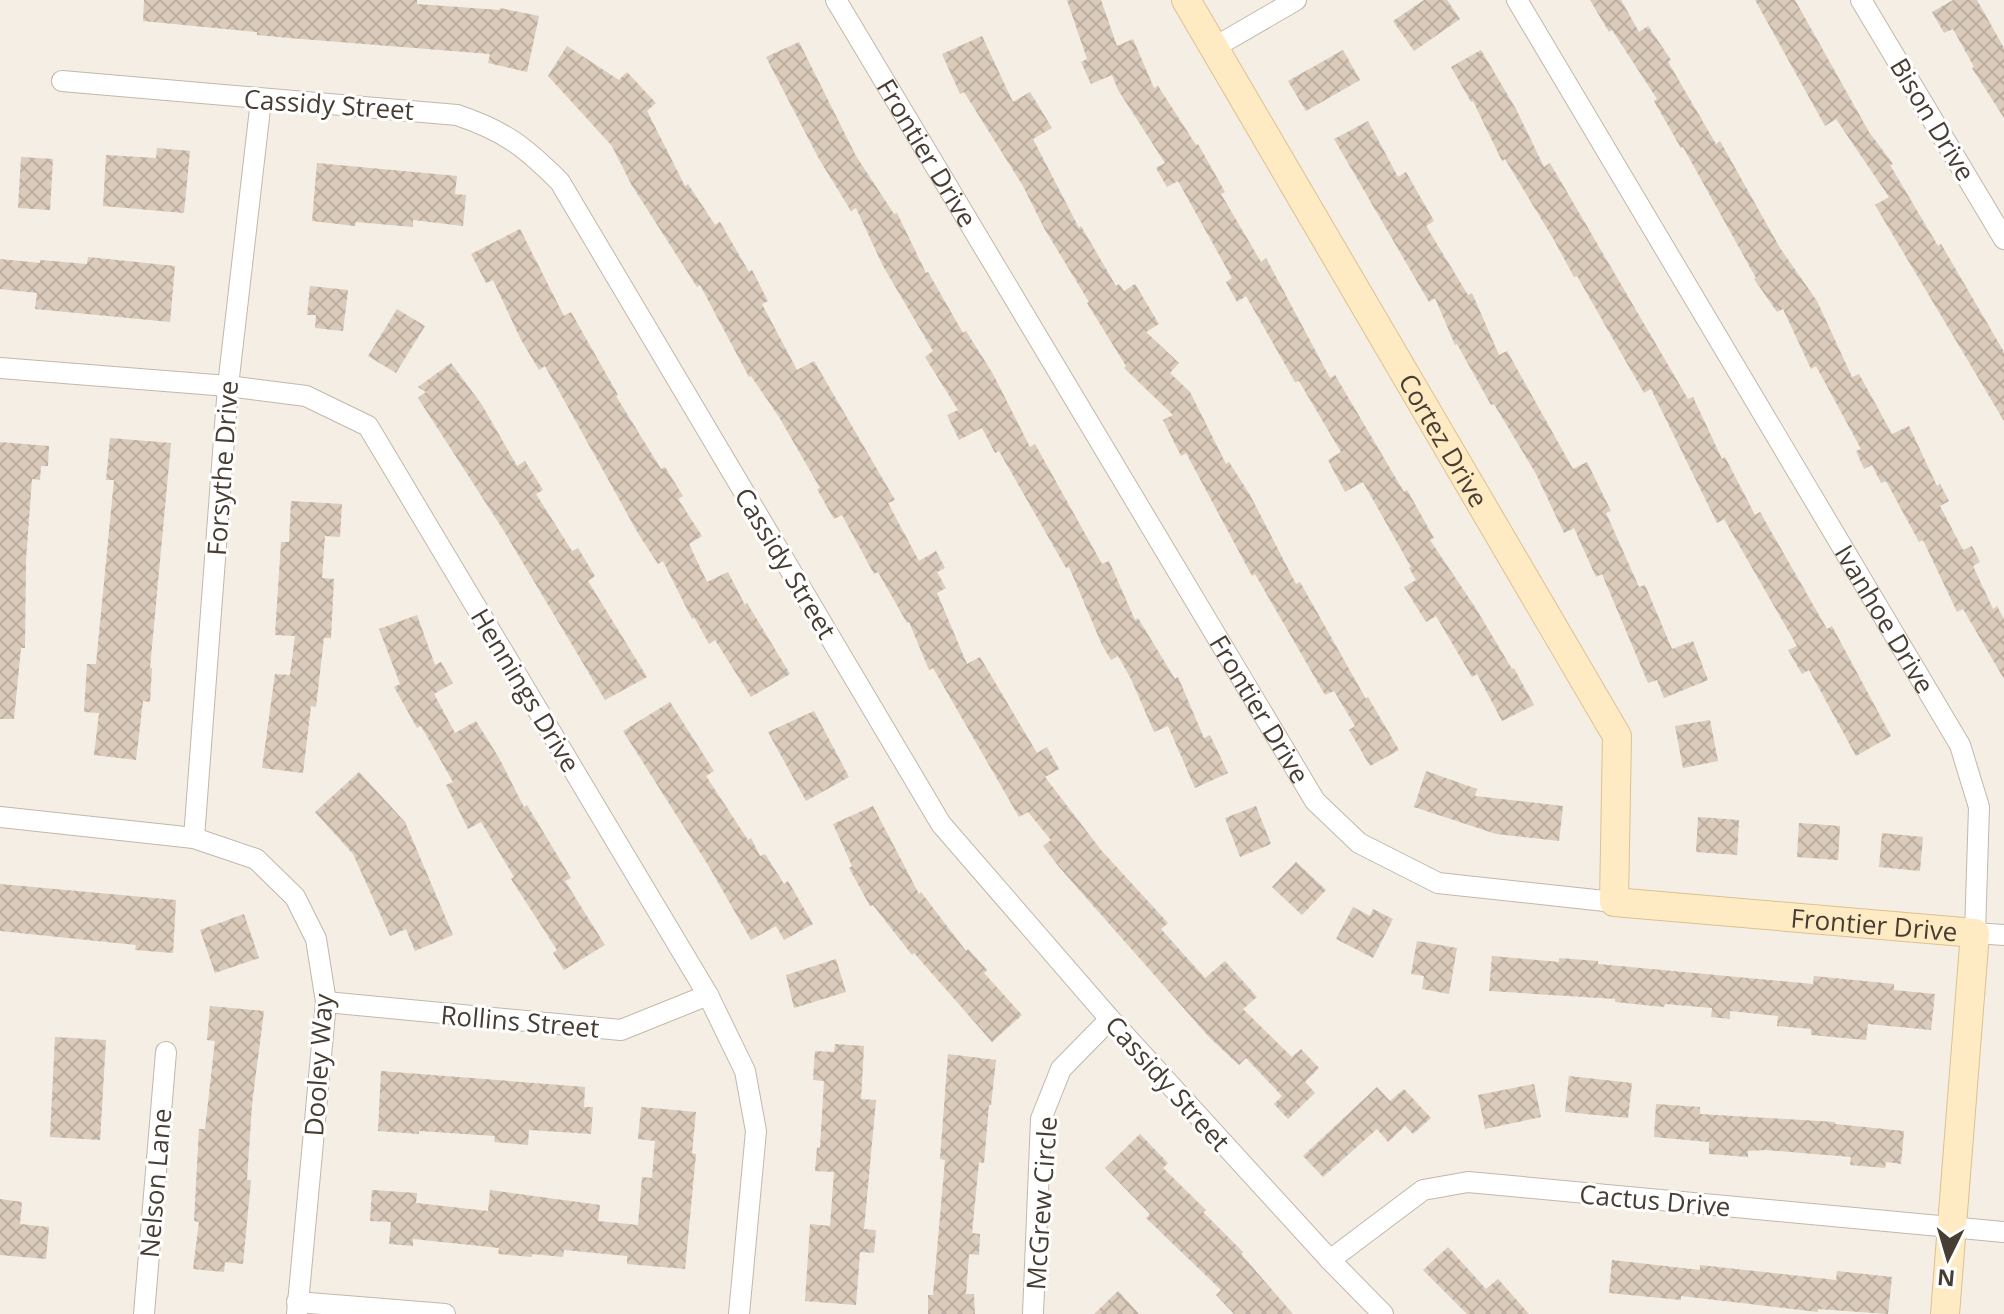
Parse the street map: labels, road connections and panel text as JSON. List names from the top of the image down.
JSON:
{
  "streets": {
    "street": [
      "Cassidy Street",
      "Bison Drive",
      "Frontier Drive",
      "Cortez Drive",
      "Forsythe Drive",
      "Ivanhoe Drive",
      "Hennings Drive",
      "Rollins Street",
      "Dooley Way",
      "Nelson Lane",
      "Cactus Drive",
      "McGrew Circle"
    ]
  },
  "crossings": [
    ["Cassidy Street", "Forsythe Drive"],
    ["Cassidy Street", "Cactus Drive"],
    ["Cassidy Street", "McGrew Circle"],
    ["Frontier Drive", "Cortez Drive"],
    ["Frontier Drive", "Ivanhoe Drive"],
    ["Forsythe Drive", "Hennings Drive"],
    ["Forsythe Drive", "Dooley Way"],
    ["Ivanhoe Drive", "Cactus Drive"],
    ["Hennings Drive", "Rollins Street"],
    ["Rollins Street", "Dooley Way"]
  ],
  "north": "bottom"
}
